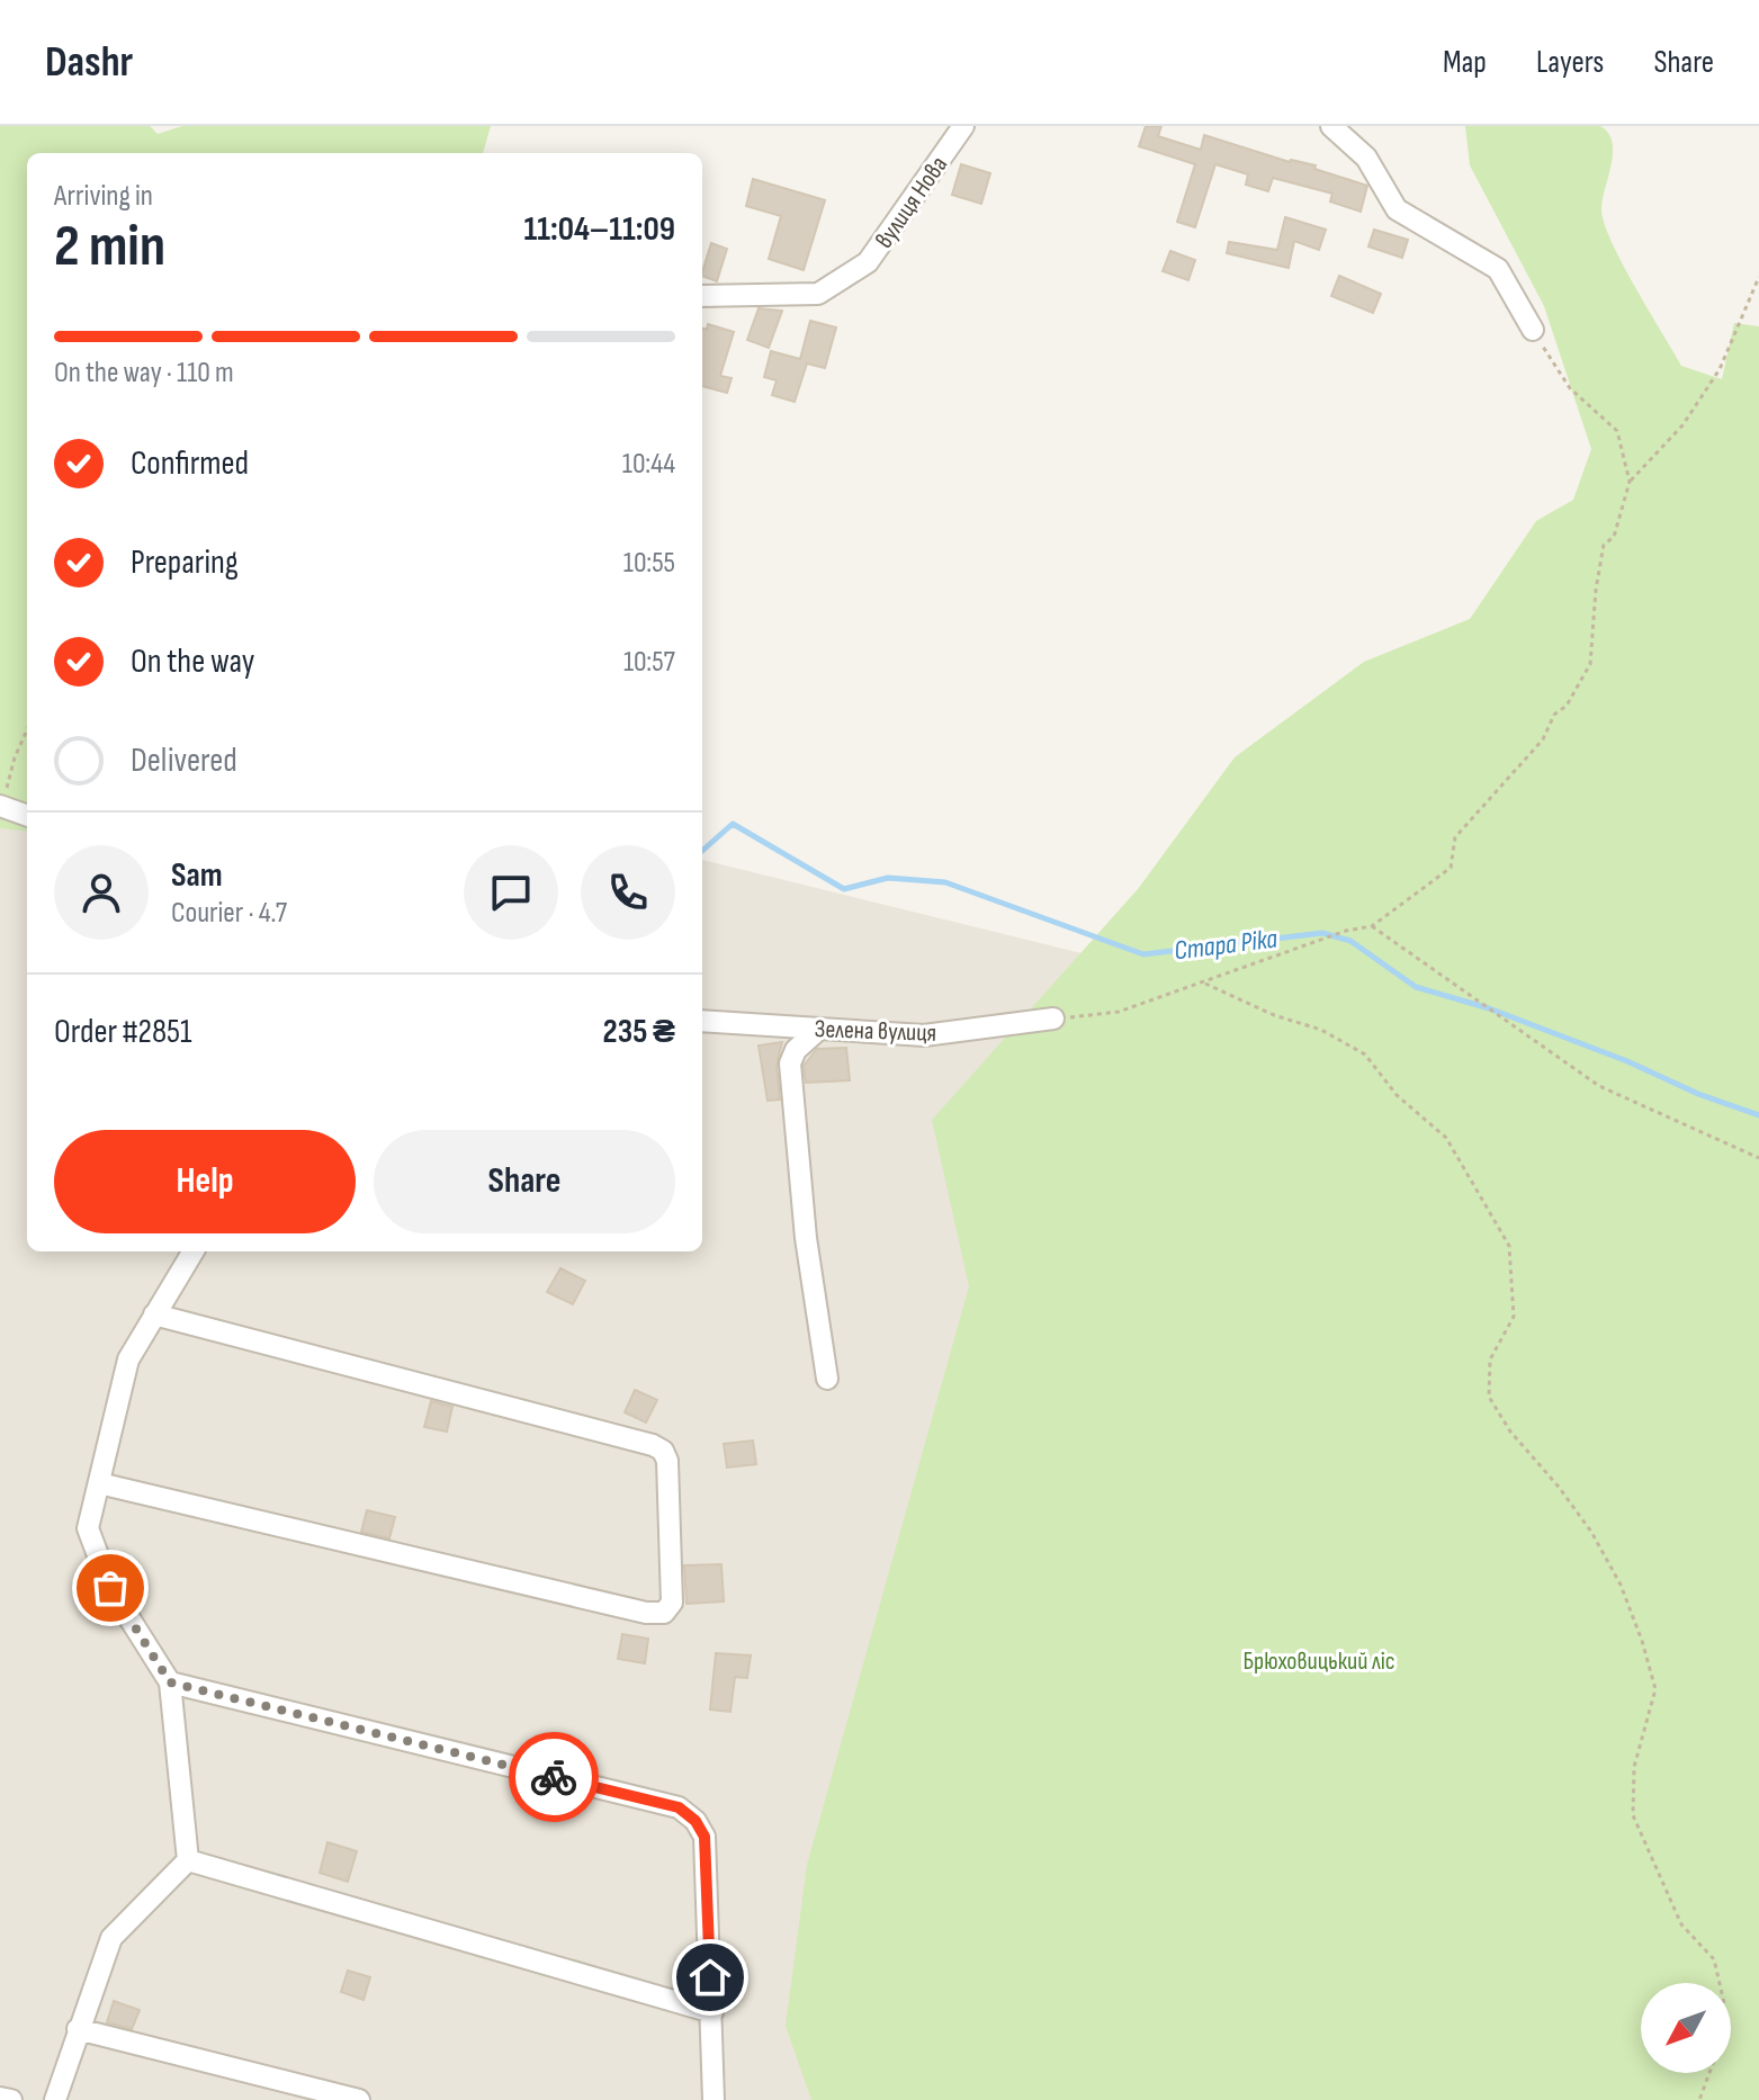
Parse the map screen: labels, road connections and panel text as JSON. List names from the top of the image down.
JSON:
{
  "streets": {
    "street": ["вулиця Нова", "Зелена вулиця"]
  },
  "water": ["Стара Ріка"],
  "parks": ["Брюховицький ліс"],
  "north": "bottom left",
  "page": {
    "header": "Dashr",
    "nav": ["Map", "Layers", "Share"],
    "heading": ["2 min", "Arriving in", "11:04–11:09"],
    "panel": [
      "Sam",
      "Courier · 4.7",
      "Order #2851",
      "235 ₴"
    ],
    "bar": "On the way · 110 m",
    "list": [
      ["Confirmed", "10:44"],
      ["Preparing", "10:55"],
      ["On the way", "10:57"],
      "Delivered"
    ],
    "buttons": ["Help", "Share"]
  }
}
